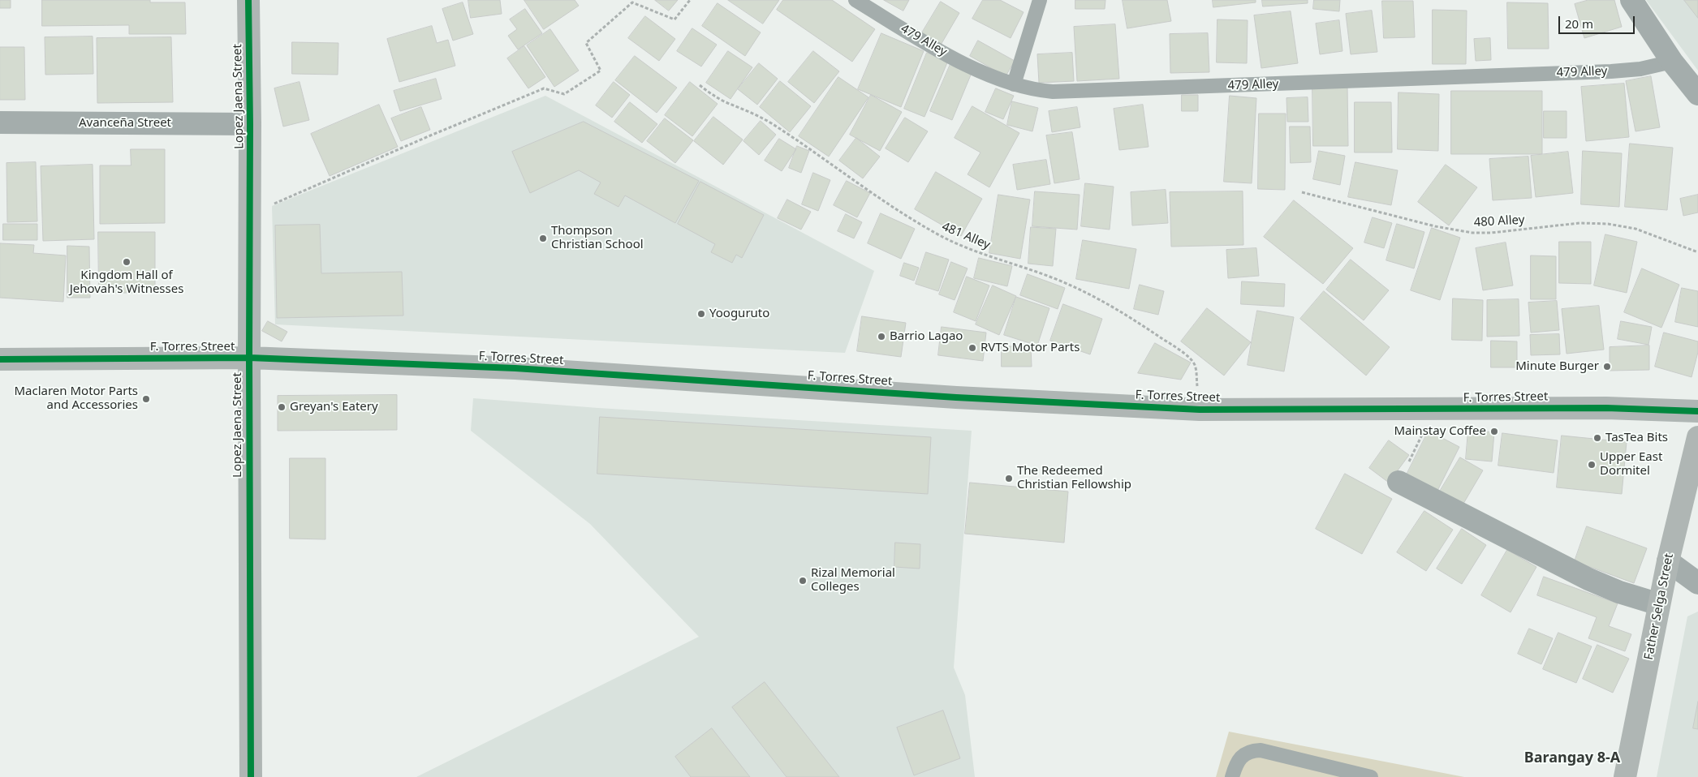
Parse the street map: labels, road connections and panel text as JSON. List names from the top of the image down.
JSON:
{
  "streets": {
    "main road": ["Lopez Jaena Street", "F. Torres Street", "Father Selga Street"],
    "street": ["Avanceña Street"],
    "lane": ["479 Alley"],
    "path": ["480 Alley", "481 Alley"]
  },
  "crossings": [
    ["Lopez Jaena Street", "Avanceña Street"],
    ["Lopez Jaena Street", "F. Torres Street"],
    ["481 Alley", "F. Torres Street"]
  ],
  "districts": ["Barangay 8-A"],
  "places": [
    "Thompson Christian School",
    "Kingdom Hall of Jehovah's Witnesses",
    "Yooguruto",
    "Barrio Lagao",
    "RVTS Motor Parts",
    "Minute Burger",
    "Maclaren Motor Parts and Accessories",
    "Greyan's Eatery",
    "Mainstay Coffee",
    "TasTea Bits",
    "Upper East Dormitel",
    "The Redeemed Christian Fellowship",
    "Rizal Memorial Colleges"
  ],
  "scale_bar": "20 m"
}
